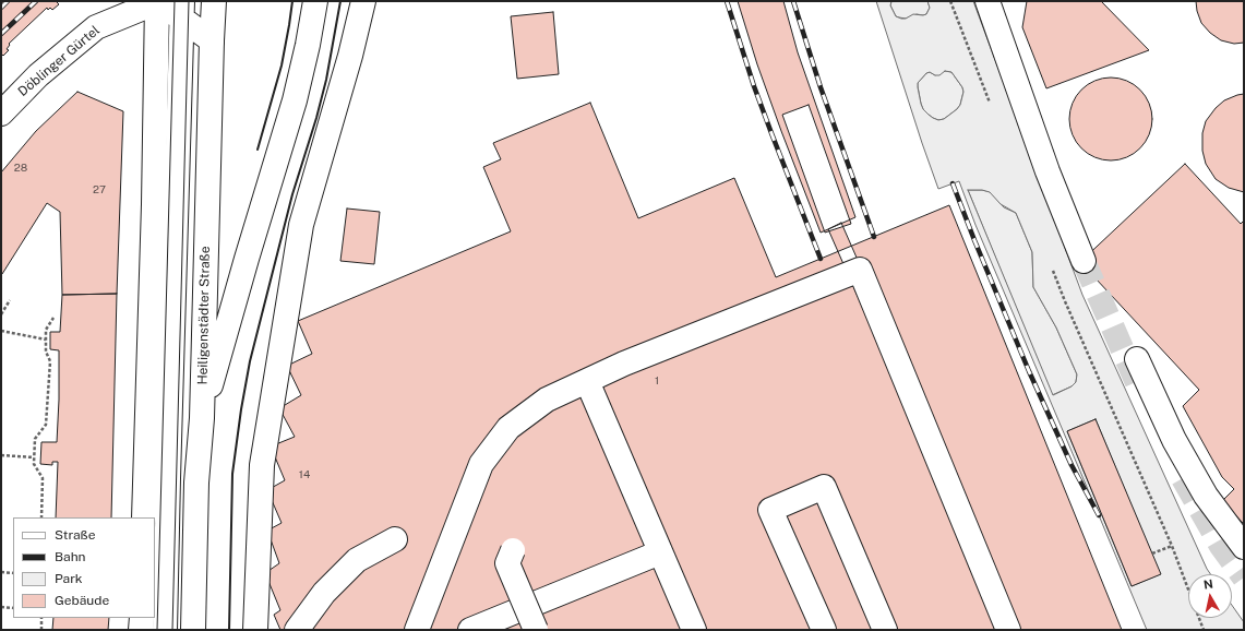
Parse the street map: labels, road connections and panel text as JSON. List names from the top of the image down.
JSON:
{
  "streets": {
    "main road": ["Döblinger Gürtel", "Heiligenstädter Straße"]
  },
  "house_numbers": [
    "28",
    "27",
    "1",
    "14"
  ],
  "legend": [
    "Straße",
    "Bahn",
    "Park",
    "Gebäude"
  ],
  "north": "top"
}
